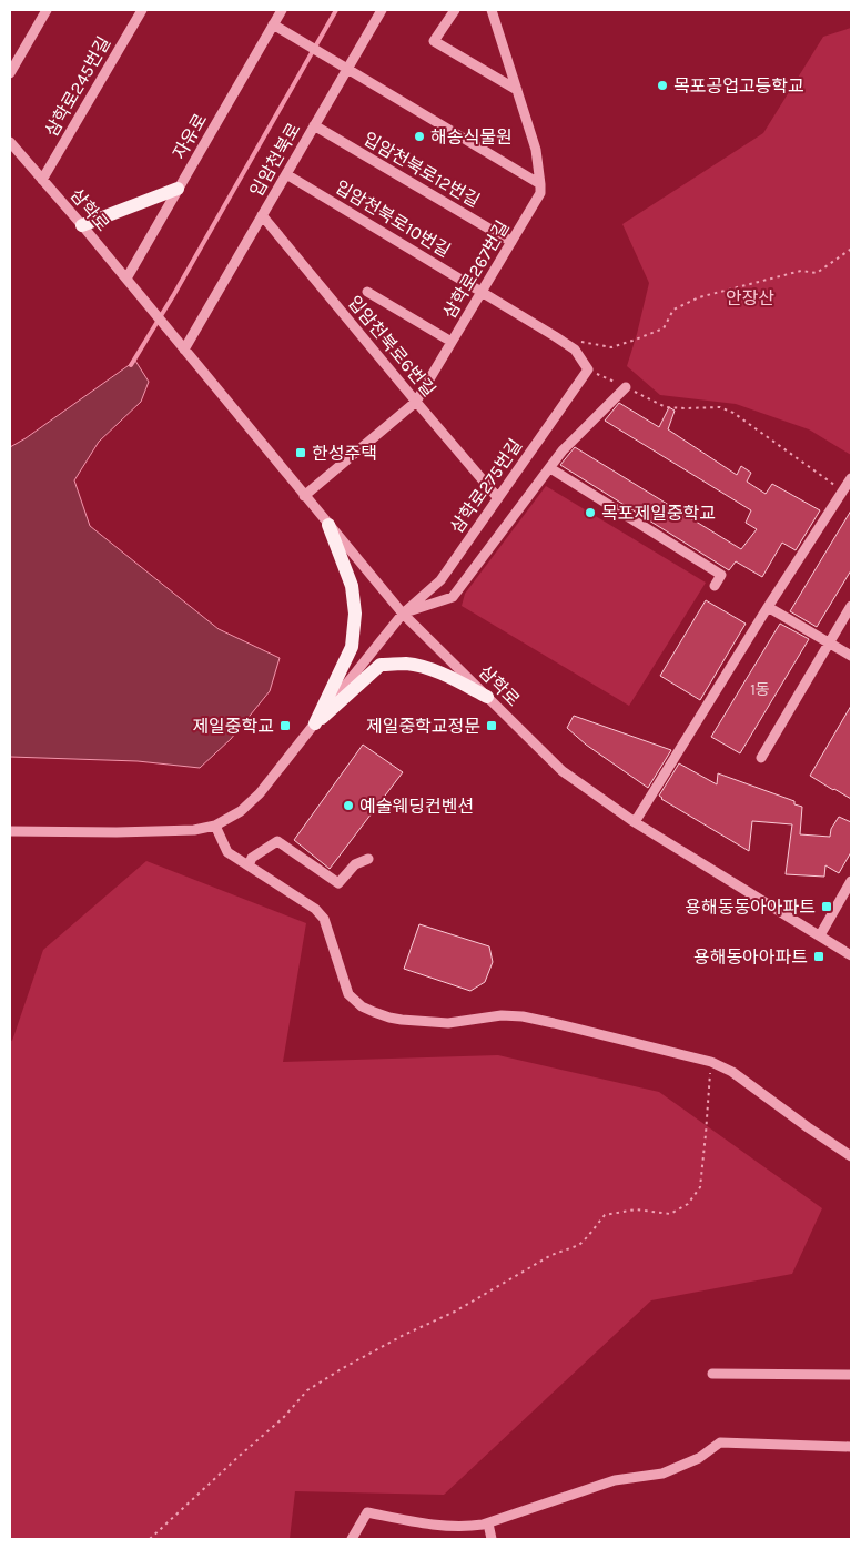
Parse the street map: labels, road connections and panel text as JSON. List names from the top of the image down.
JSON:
{
  "streets": {
    "street": [
      "삼학로245번길",
      "자유로",
      "입암천북로",
      "입암천북로12번길",
      "삼학로",
      "입암천북로10번길",
      "삼학로267번길",
      "입암천북로6번길",
      "삼학로275번길"
    ]
  },
  "crossings": [
    ["삼학로245번길", "삼학로"],
    ["자유로", "삼학로"],
    ["입암천북로", "입암천북로12번길"],
    ["입암천북로", "삼학로"],
    ["입암천북로", "입암천북로10번길"],
    ["입암천북로", "입암천북로6번길"],
    ["입암천북로12번길", "삼학로267번길"],
    ["삼학로", "삼학로267번길"],
    ["삼학로", "삼학로275번길"],
    ["입암천북로10번길", "삼학로267번길"],
    ["입암천북로10번길", "삼학로275번길"],
    ["삼학로267번길", "입암천북로6번길"],
    ["입암천북로6번길", "삼학로275번길"]
  ],
  "parks": ["안장산"],
  "places": {
    "other": [
      "목포공업고등학교",
      "해송식물원",
      "목포제일중학교",
      "예술웨딩컨벤션"
    ],
    "transit": [
      "한성주택",
      "제일중학교",
      "제일중학교정문",
      "용해동동아아파트",
      "용해동아아파트"
    ]
  },
  "house_numbers": ["1동"]
}
